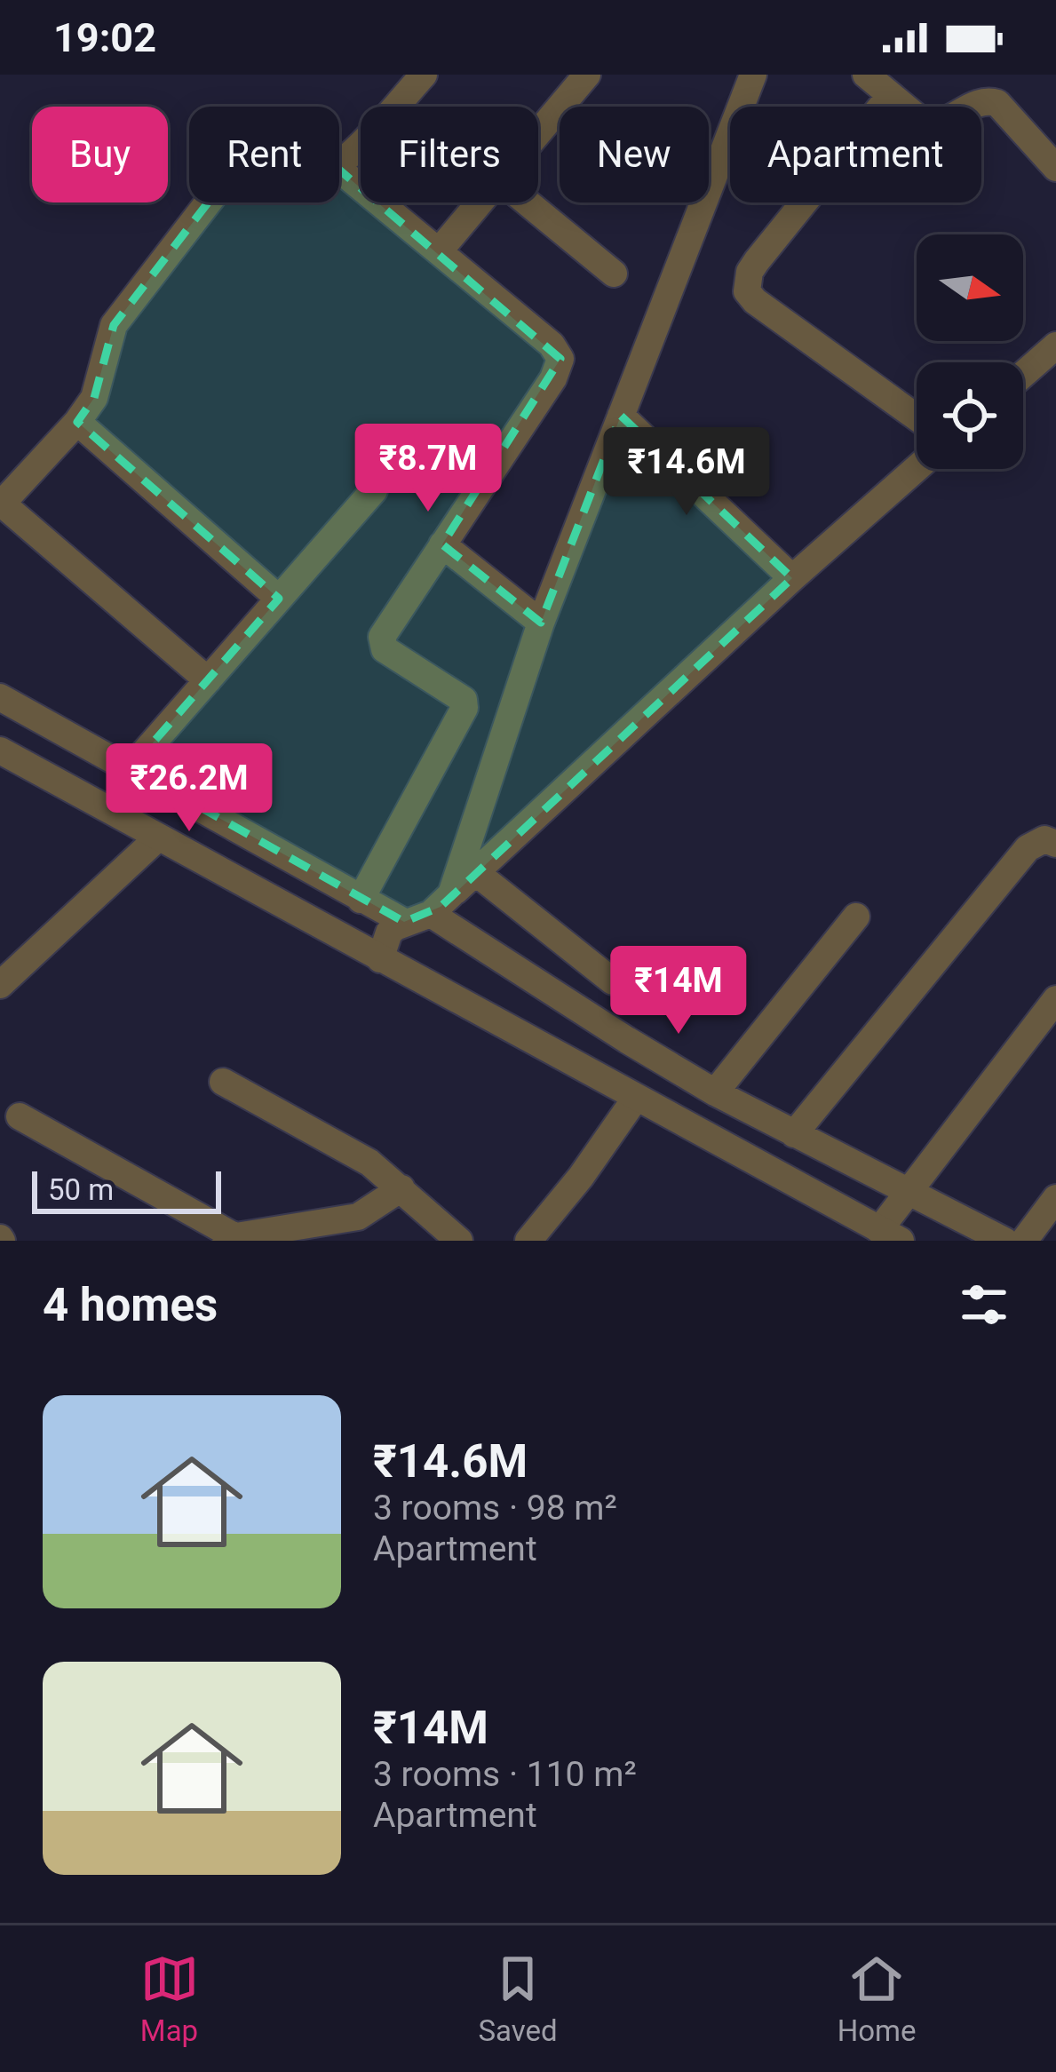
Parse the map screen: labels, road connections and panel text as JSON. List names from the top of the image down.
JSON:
{
  "scale_bar": "50 m",
  "north": "right",
  "page": {
    "status": "19:02",
    "chip": [
      "Buy",
      "Rent",
      "Filters",
      "New",
      "Apartment"
    ],
    "price": [
      "₹8.7M",
      "₹14.6M",
      "₹26.2M",
      "₹14M"
    ],
    "scale": "50 m",
    "heading": "4 homes",
    "list": [
      {
        "name": "₹14.6M",
        "note": "3 rooms · 98 m² · Apartment"
      },
      {
        "name": "₹14M",
        "note": "3 rooms · 110 m² · Apartment"
      }
    ],
    "tabs": ["Map", "Saved", "Home"]
  }
}
